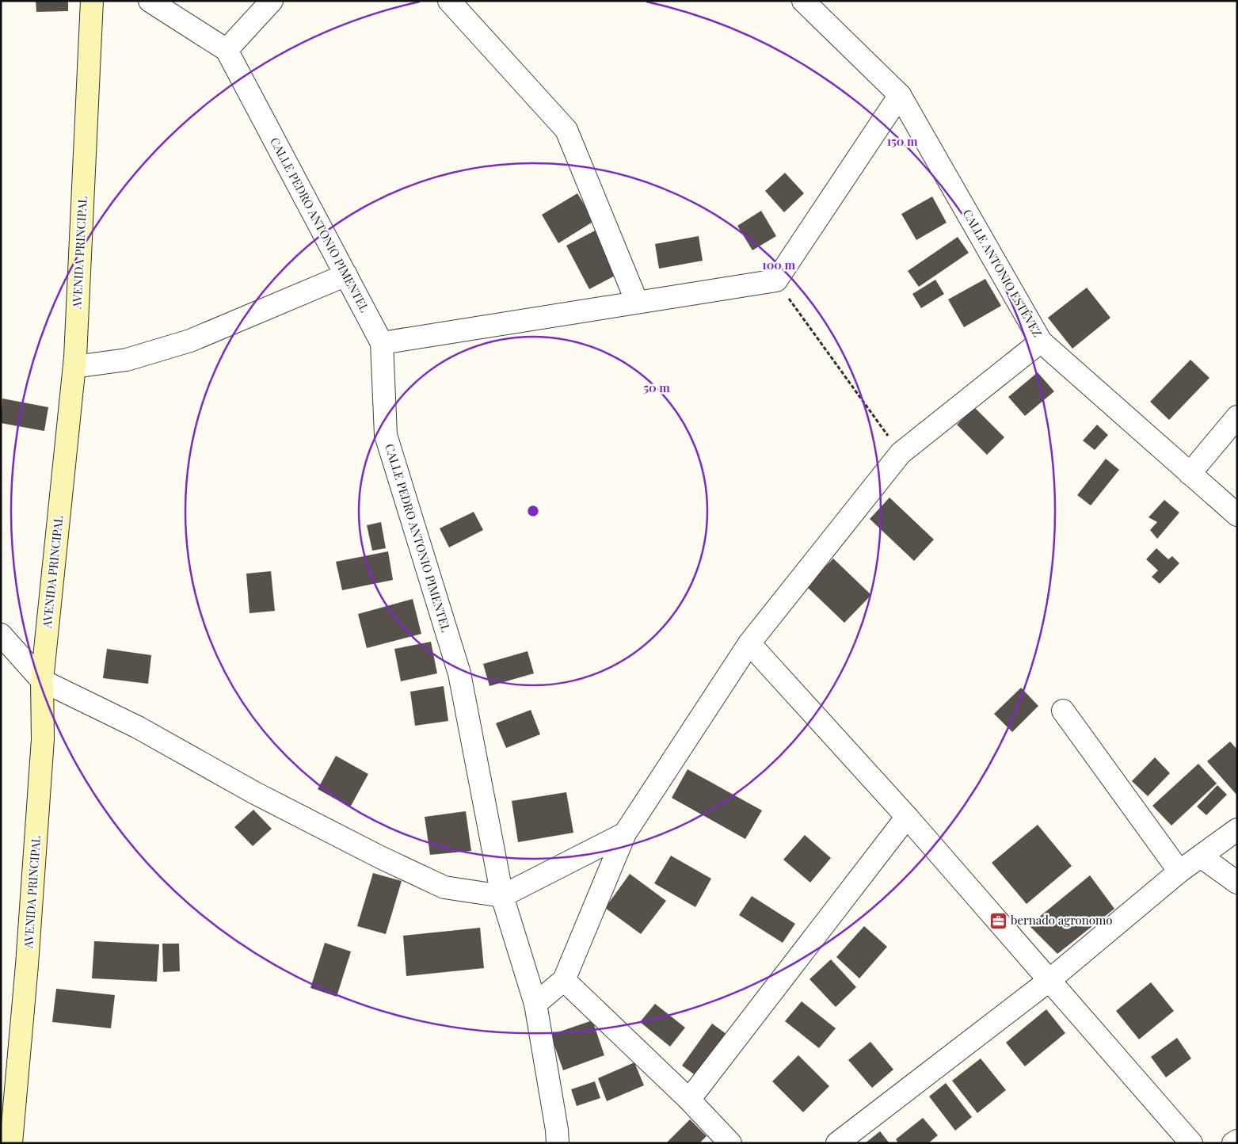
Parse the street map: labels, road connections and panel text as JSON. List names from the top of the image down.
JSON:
{
  "streets": {
    "main road": ["AVENIDA PRINCIPAL"],
    "street": ["CALLE PEDRO ANTONIO PIMENTEL", "CALLE ANTONIO ESTÉVEZ"]
  },
  "places": {
    "office": ["bernado agronomo"]
  },
  "rings": ["150 m", "100 m", "50 m"]
}
